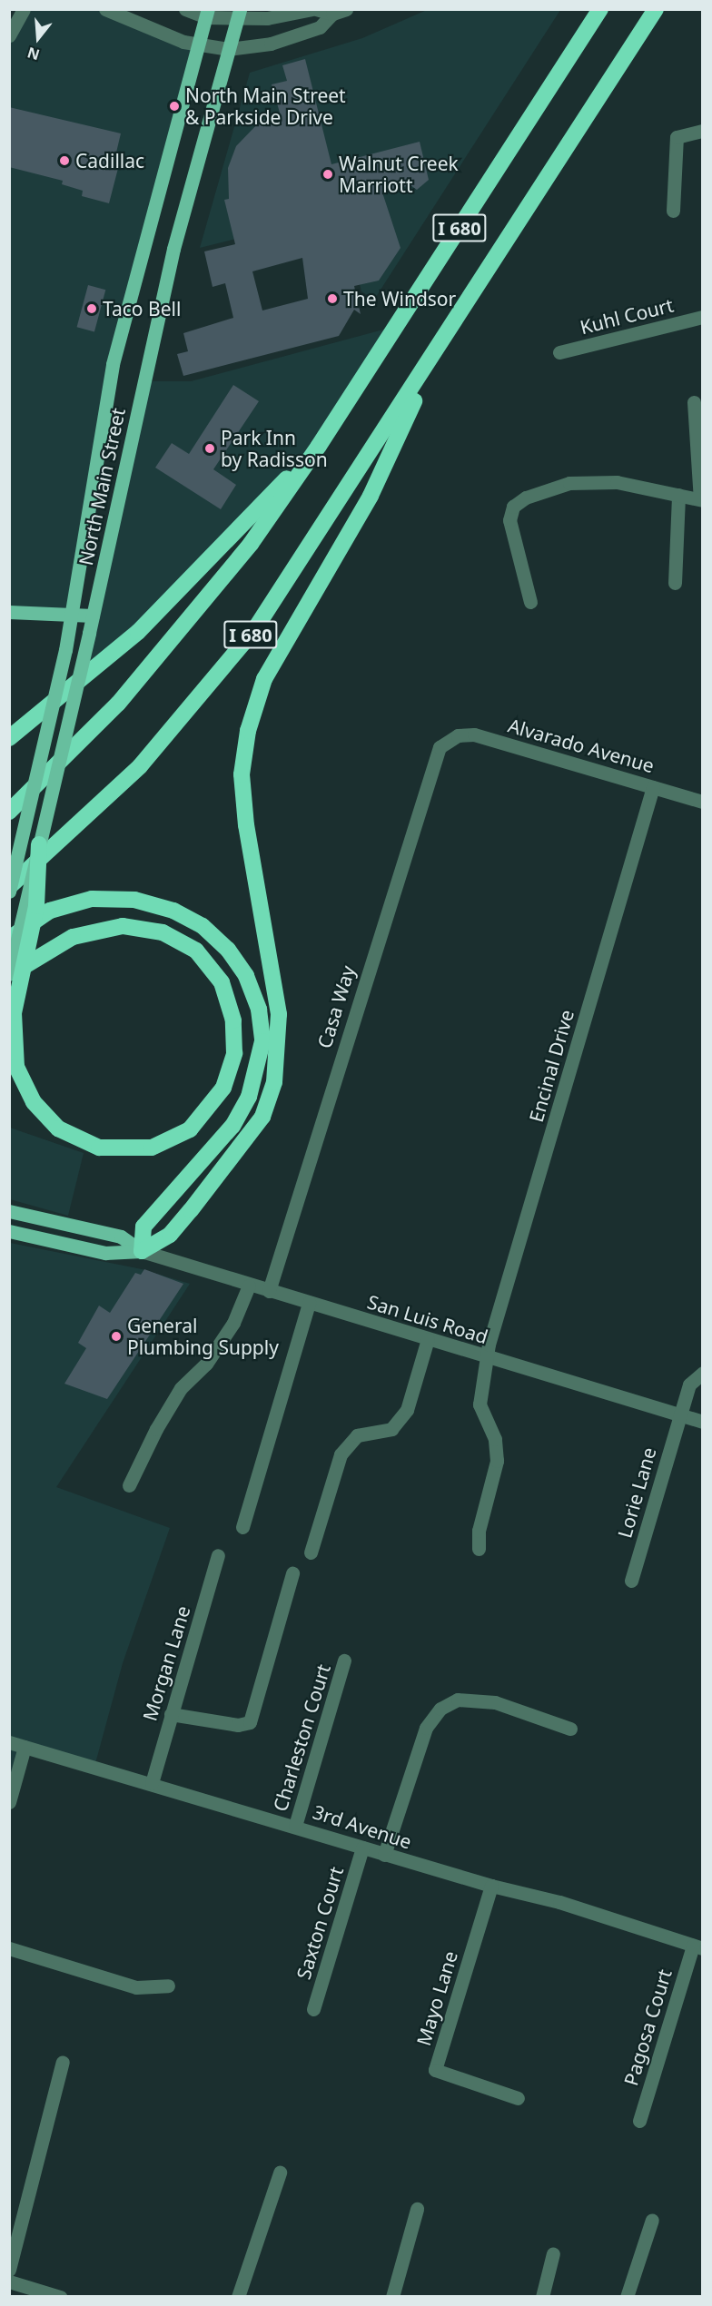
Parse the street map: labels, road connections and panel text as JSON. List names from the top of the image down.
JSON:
{
  "streets": {
    "highway": ["I 680"],
    "main road": ["North Main Street", "San Luis Road"],
    "street": [
      "Kuhl Court",
      "Alvarado Avenue",
      "Casa Way",
      "Encinal Drive",
      "Lorie Lane",
      "Morgan Lane",
      "Charleston Court",
      "3rd Avenue",
      "Saxton Court",
      "Mayo Lane",
      "Pagosa Court"
    ]
  },
  "crossings": [
    ["Alvarado Avenue", "Casa Way"],
    ["Alvarado Avenue", "Encinal Drive"],
    ["Casa Way", "San Luis Road"],
    ["Encinal Drive", "San Luis Road"],
    ["San Luis Road", "Lorie Lane"],
    ["Morgan Lane", "3rd Avenue"],
    ["Charleston Court", "3rd Avenue"],
    ["3rd Avenue", "Saxton Court"],
    ["3rd Avenue", "Mayo Lane"],
    ["3rd Avenue", "Pagosa Court"]
  ],
  "places": [
    "North Main Street & Parkside Drive",
    "Cadillac",
    "Walnut Creek Marriott",
    "The Windsor",
    "Taco Bell",
    "Park Inn by Radisson",
    "General Plumbing Supply"
  ],
  "north": "bottom"
}
